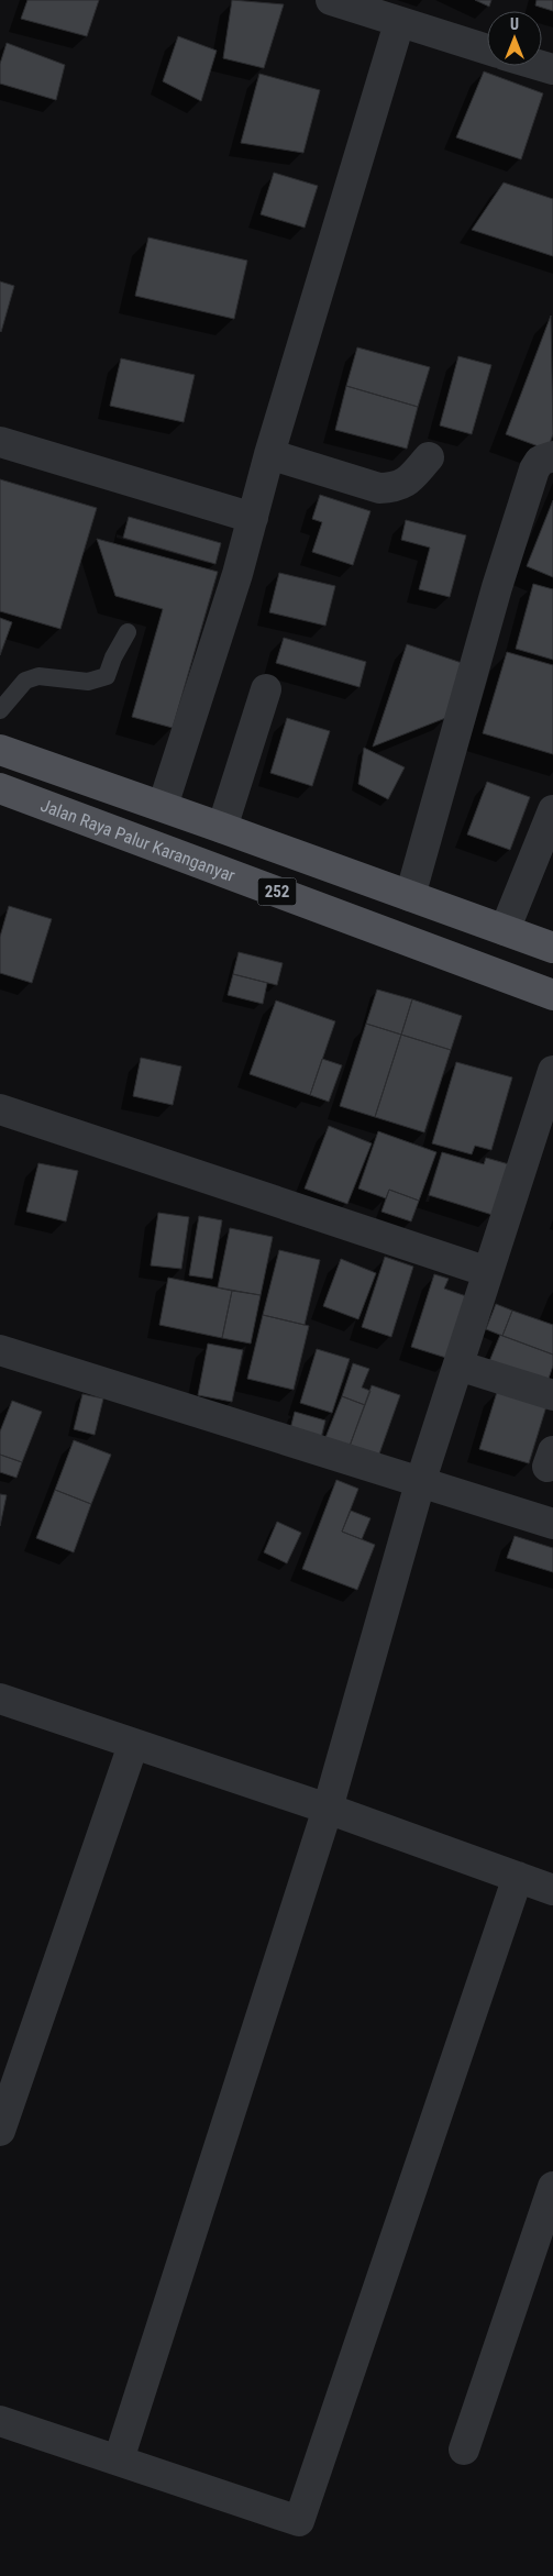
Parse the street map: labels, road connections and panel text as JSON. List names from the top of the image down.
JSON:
{
  "streets": {
    "main road": ["Jalan Raya Palur Karanganyar", "252"]
  },
  "north": "top"
}
